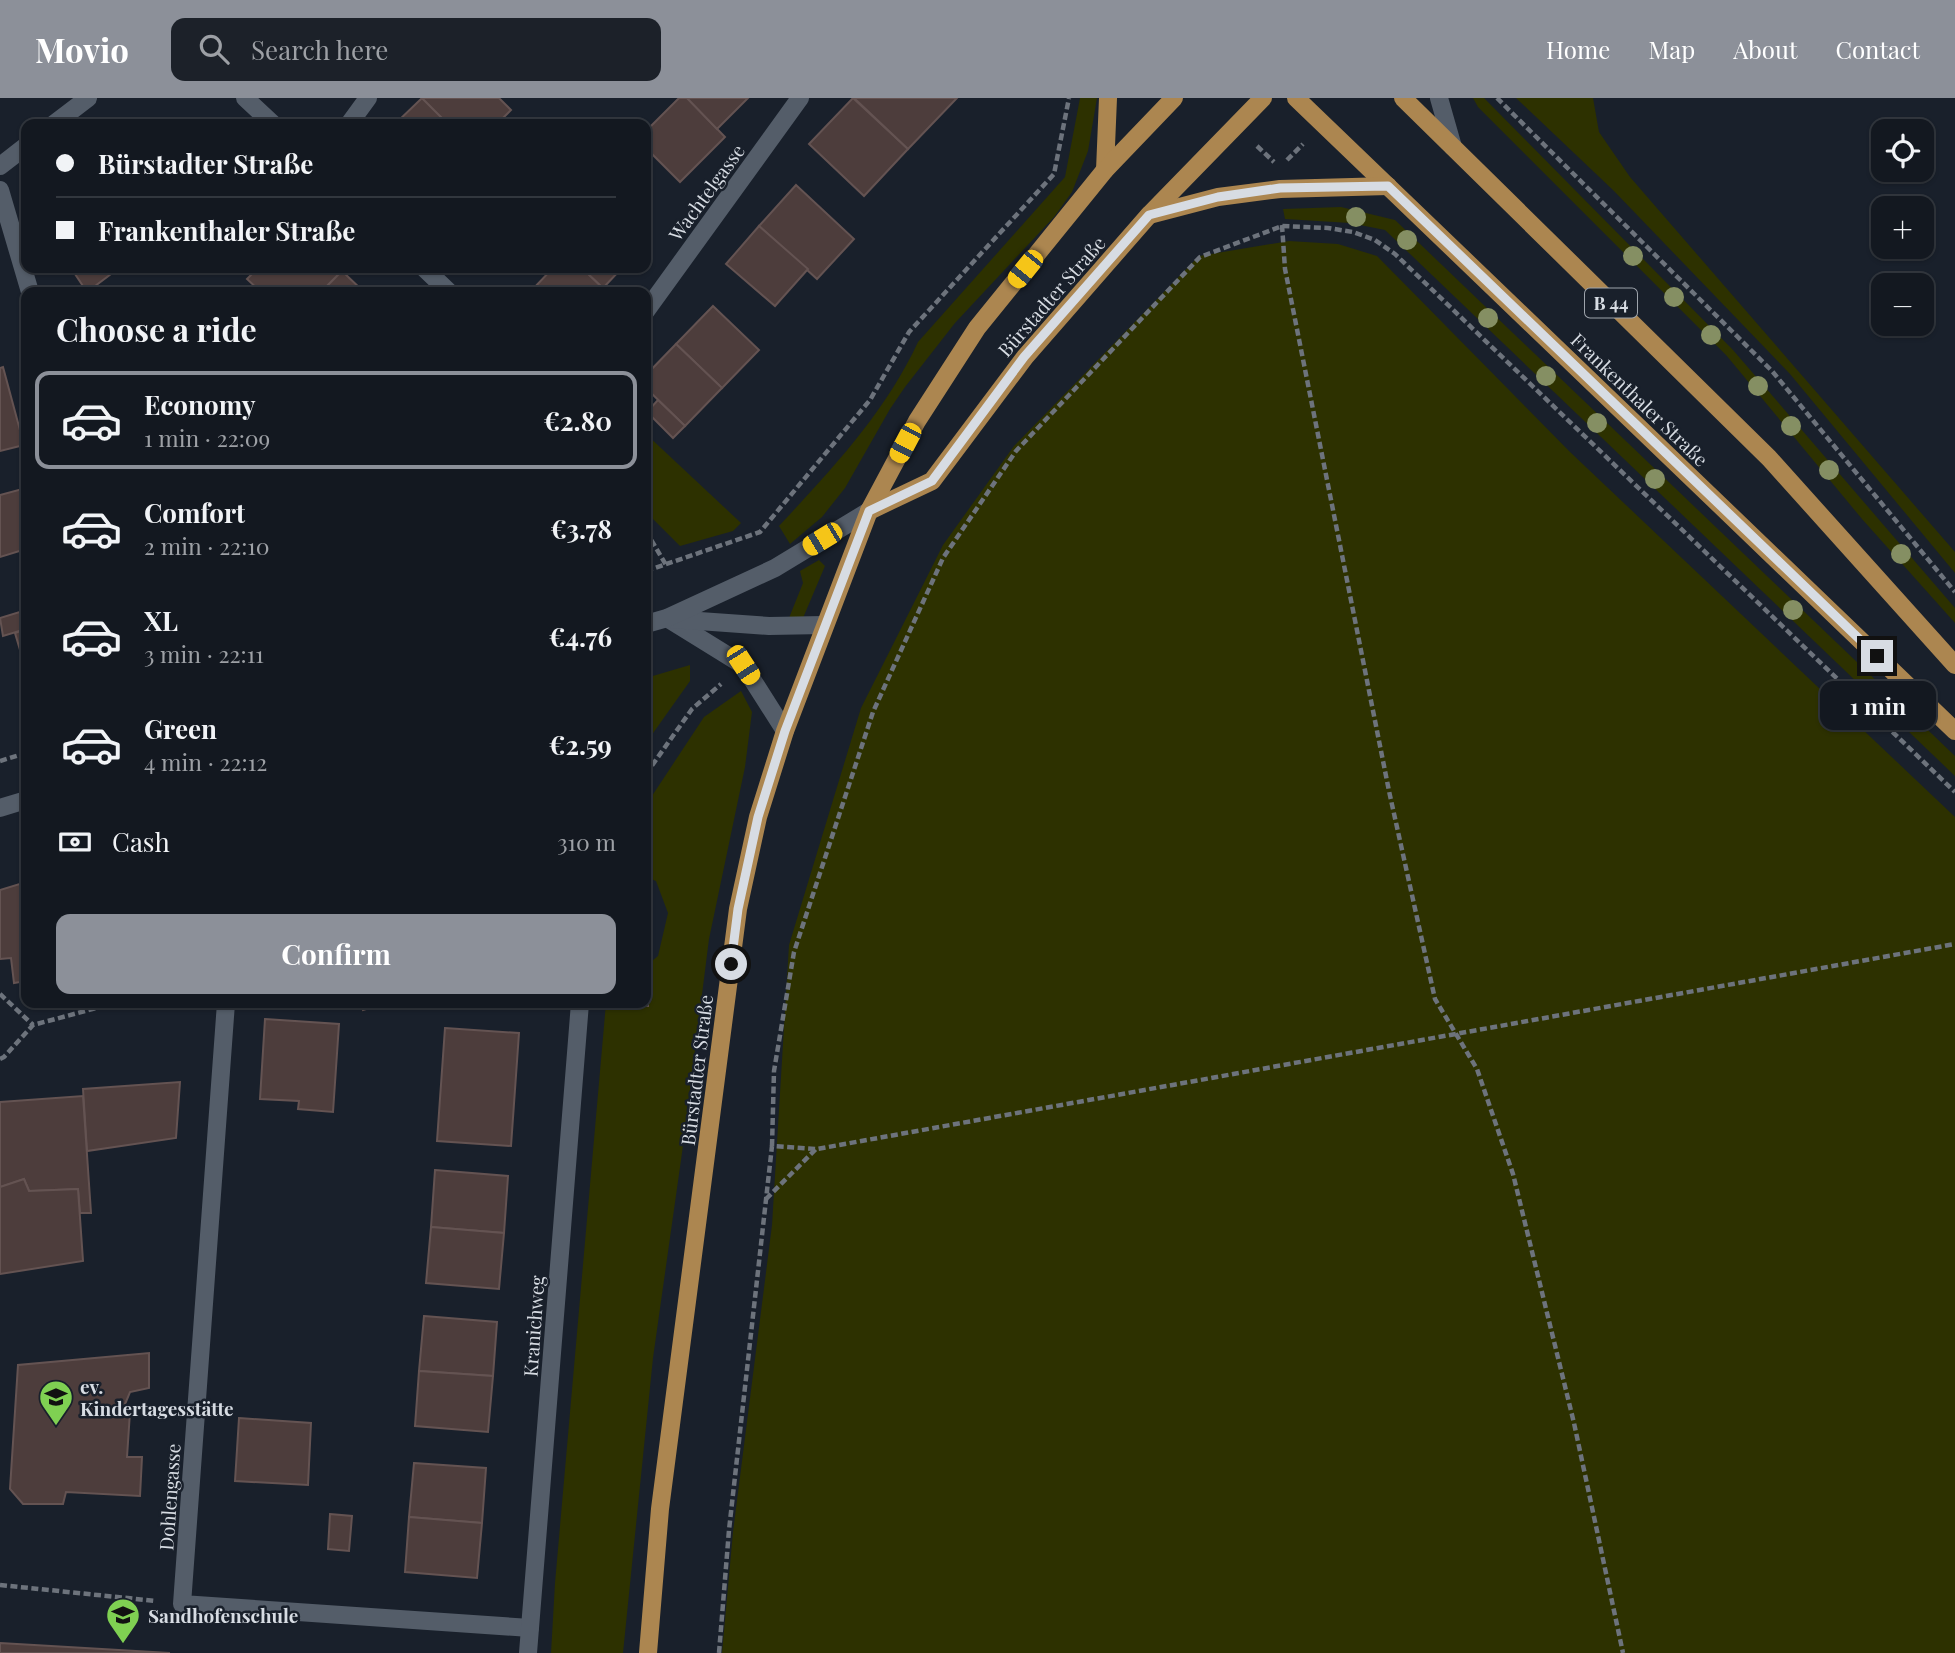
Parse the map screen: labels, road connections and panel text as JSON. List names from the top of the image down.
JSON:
{
  "streets": {
    "main road": ["Bürstadter Straße", "B 44", "Frankenthaler Straße"],
    "street": ["Wachtelgasse", "Kranichweg", "Dohlengasse"]
  },
  "places": {
    "school or university": ["ev. Kindertagesstätte", "Sandhofenschule"]
  },
  "page": {
    "header": "Movio",
    "search": "Search here",
    "nav": [
      "Home",
      "Map",
      "About",
      "Contact"
    ],
    "map_buttons": ["+", "−"],
    "banner": ["Bürstadter Straße", "Frankenthaler Straße"],
    "heading": "Choose a ride",
    "list": [
      {
        "name": "Economy",
        "note": "1 min · 22:09",
        "value": "€2.80"
      },
      {
        "name": "Comfort",
        "note": "2 min · 22:10",
        "value": "€3.78"
      },
      {
        "name": "XL",
        "note": "3 min · 22:11",
        "value": "€4.76"
      },
      {
        "name": "Green",
        "note": "4 min · 22:12",
        "value": "€2.59"
      }
    ],
    "bubble": "1 min",
    "pay": ["Cash", "310 m"],
    "buttons": "Confirm"
  }
}
